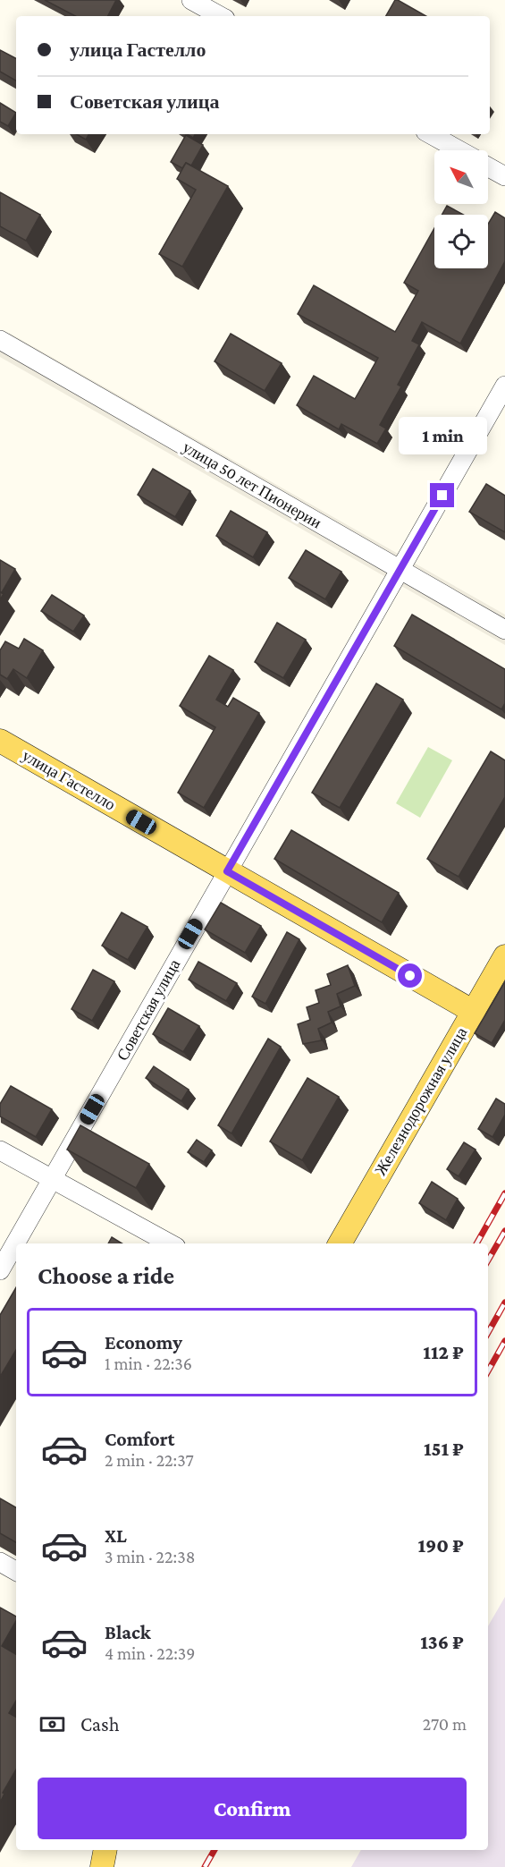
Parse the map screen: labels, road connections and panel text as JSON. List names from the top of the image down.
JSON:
{
  "streets": {
    "main road": ["улица Гастелло", "Железнодорожная улица"],
    "street": ["улица 50 лет Пионерии", "Советская улица"]
  },
  "crossings": [
    ["улица 50 лет Пионерии", "Советская улица"],
    ["улица Гастелло", "Советская улица"],
    ["улица Гастелло", "Железнодорожная улица"]
  ],
  "north": "top left",
  "page": {
    "banner": ["улица Гастелло", "Советская улица"],
    "bubble": "1 min",
    "heading": "Choose a ride",
    "list": [
      {
        "name": "Economy",
        "note": "1 min · 22:36",
        "value": "112 ₽"
      },
      {
        "name": "Comfort",
        "note": "2 min · 22:37",
        "value": "151 ₽"
      },
      {
        "name": "XL",
        "note": "3 min · 22:38",
        "value": "190 ₽"
      },
      {
        "name": "Black",
        "note": "4 min · 22:39",
        "value": "136 ₽"
      }
    ],
    "pay": ["Cash", "270 m"],
    "buttons": "Confirm"
  }
}
